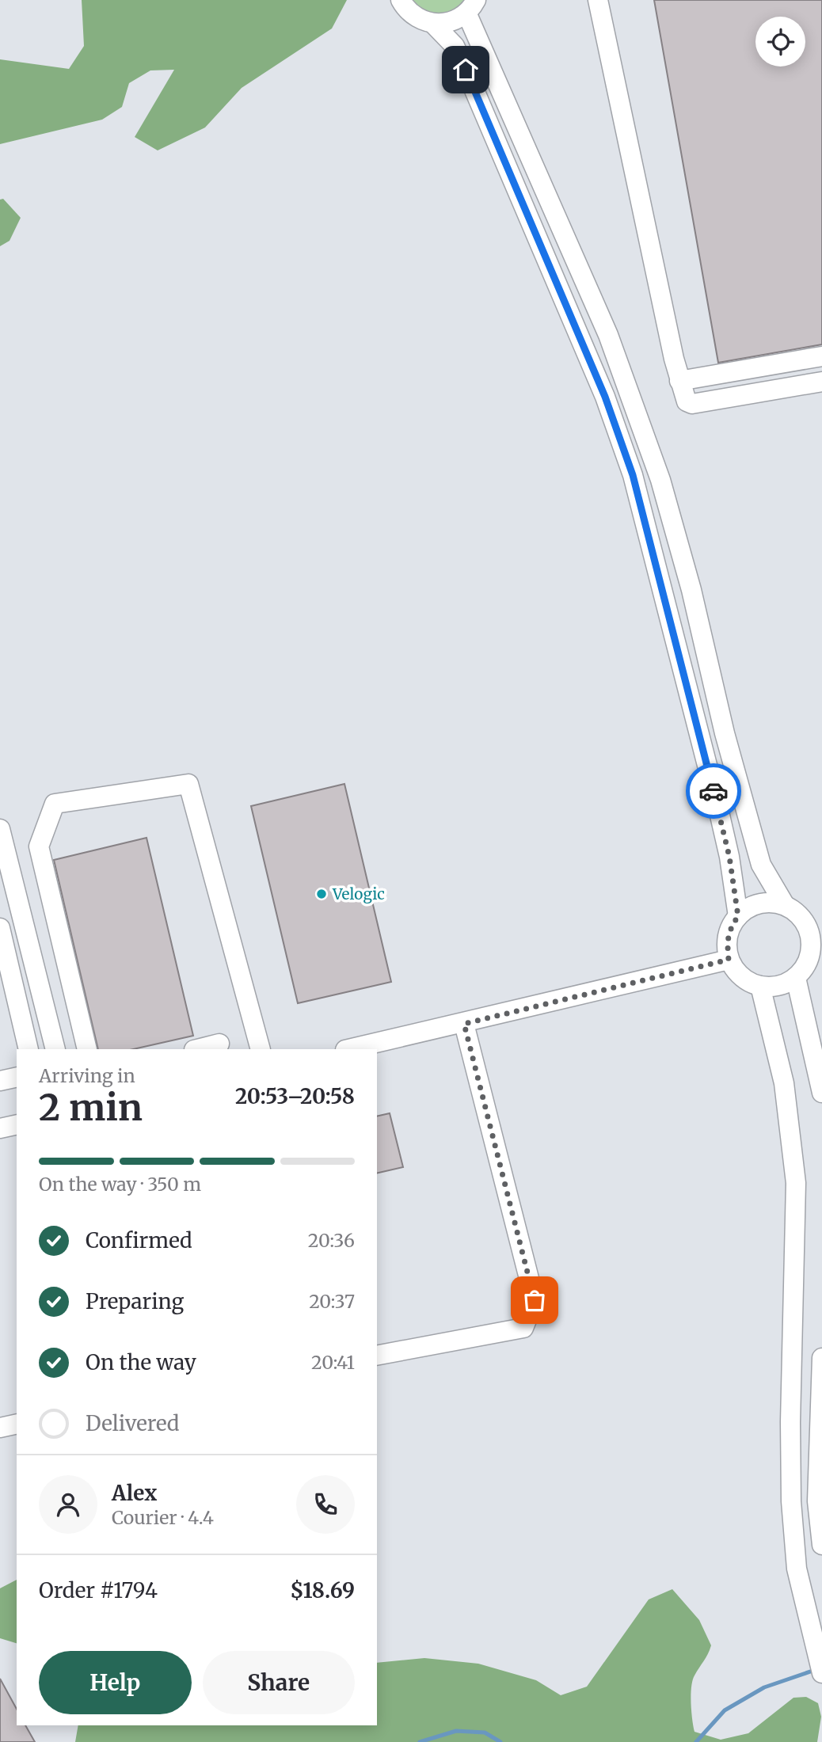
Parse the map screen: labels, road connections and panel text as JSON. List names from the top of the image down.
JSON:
{
  "places": ["Velogic"],
  "page": {
    "heading": ["2 min", "Arriving in", "20:53–20:58"],
    "panel": [
      "Alex",
      "Courier · 4.4",
      "Order #1794",
      "$18.69"
    ],
    "bar": "On the way · 350 m",
    "list": [
      ["Confirmed", "20:36"],
      ["Preparing", "20:37"],
      ["On the way", "20:41"],
      "Delivered"
    ],
    "buttons": ["Help", "Share"]
  }
}
